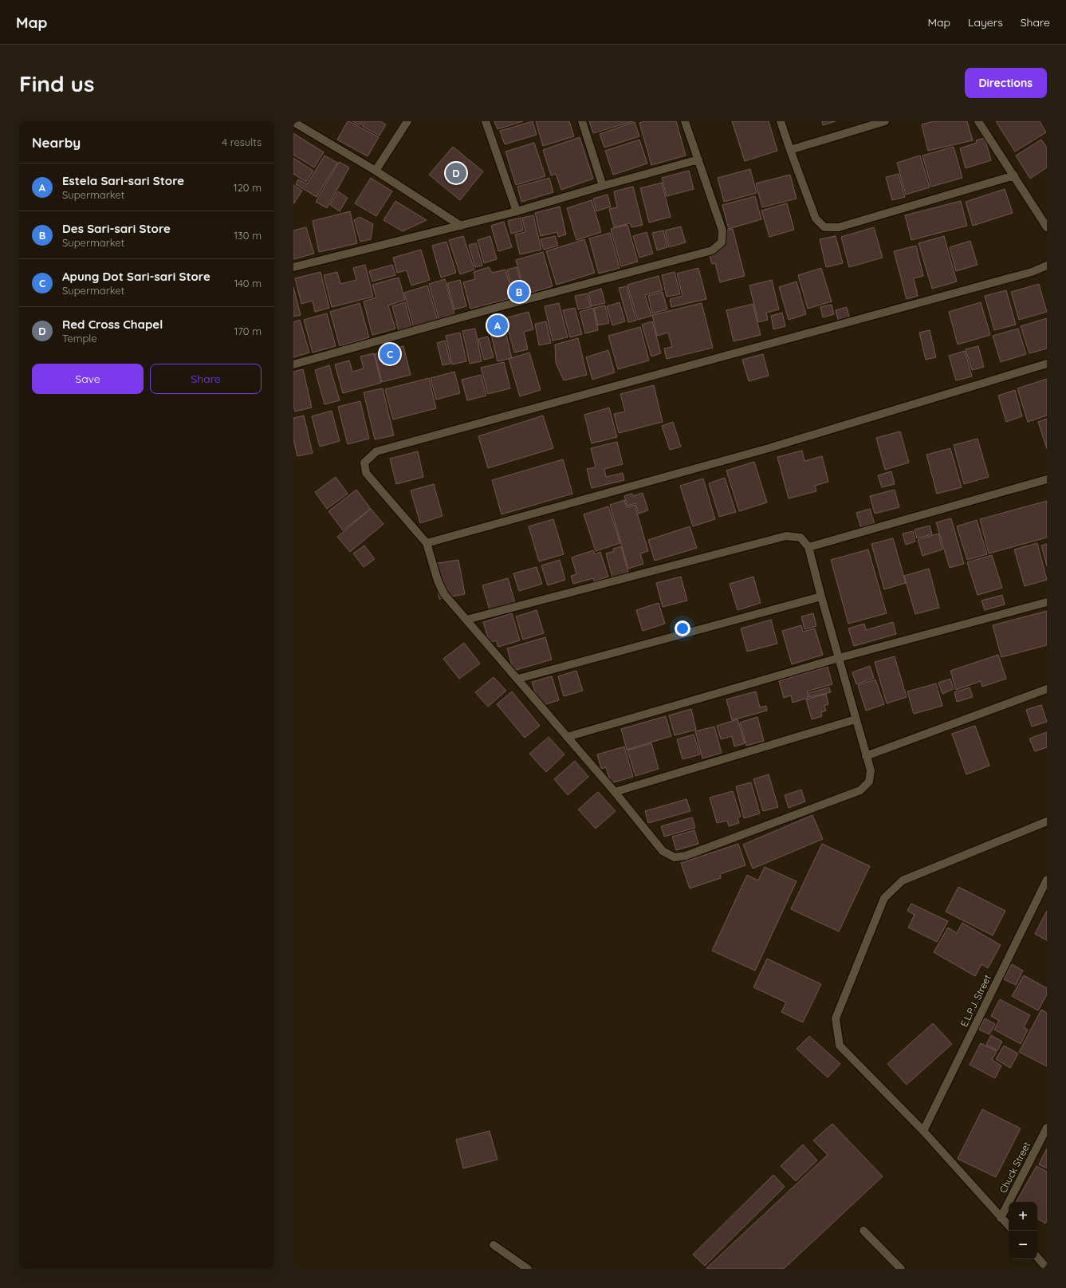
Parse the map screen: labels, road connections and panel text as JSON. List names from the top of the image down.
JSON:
{
  "streets": {
    "street": ["E.L.P.J. Street", "Chuck Street"]
  },
  "page": {
    "header": "Map",
    "nav": ["Map", "Layers", "Share"],
    "buttons": [
      "Directions",
      ["Save", "Share"]
    ],
    "title": "Find us",
    "heading": ["Nearby", "4 results"],
    "pins": [
      "D",
      "B",
      "A",
      "C"
    ],
    "list": [
      {
        "mark": "A",
        "name": "Estela Sari-sari Store",
        "note": "Supermarket",
        "value": "120 m"
      },
      {
        "mark": "B",
        "name": "Des Sari-sari Store",
        "note": "Supermarket",
        "value": "130 m"
      },
      {
        "mark": "C",
        "name": "Apung Dot Sari-sari Store",
        "note": "Supermarket",
        "value": "140 m"
      },
      {
        "mark": "D",
        "name": "Red Cross Chapel",
        "note": "Temple",
        "value": "170 m"
      }
    ],
    "map_buttons": ["+", "−"]
  }
}
